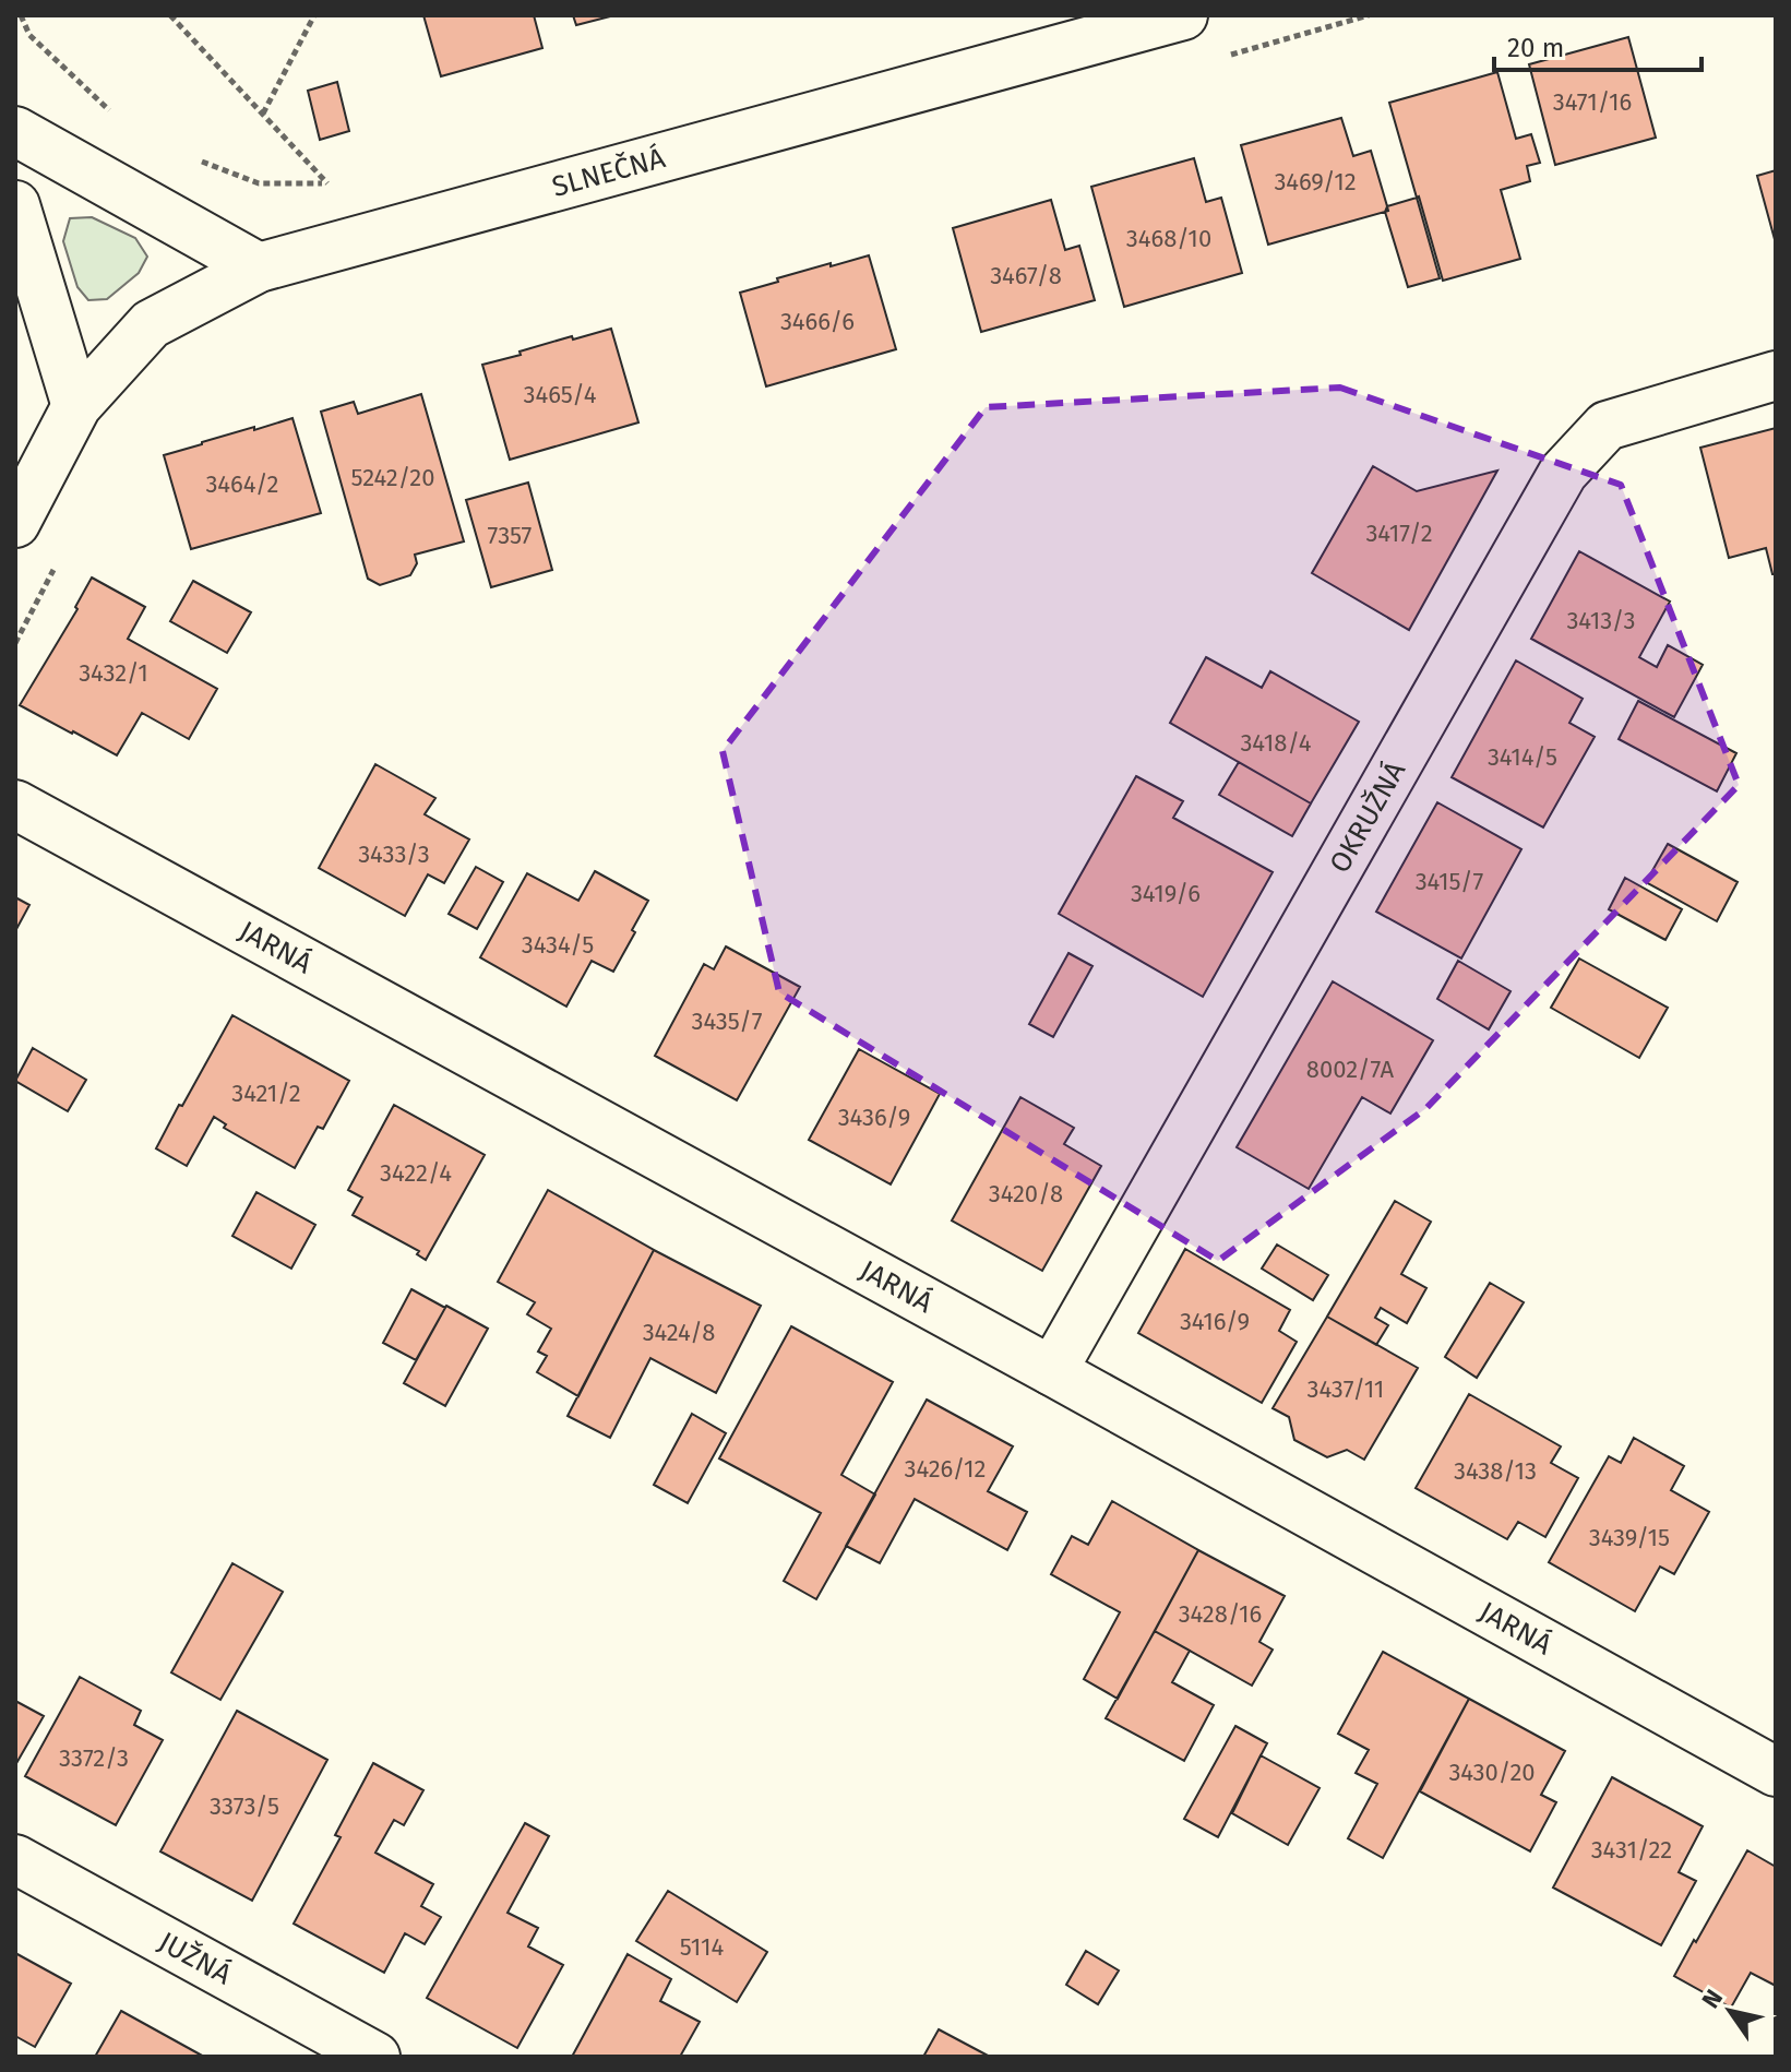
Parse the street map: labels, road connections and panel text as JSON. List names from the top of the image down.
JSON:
{
  "streets": {
    "street": [
      "SLNEČNÁ",
      "OKRUŽNÁ",
      "JARNÁ",
      "JUŽNÁ"
    ]
  },
  "crossings": [
    ["OKRUŽNÁ", "JARNÁ"]
  ],
  "house_numbers": [
    "3471/16",
    "3469/12",
    "3468/10",
    "3467/8",
    "3466/6",
    "3465/4",
    "5242/20",
    "3464/2",
    "3417/2",
    "7357",
    "3413/3",
    "3432/1",
    "3418/4",
    "3414/5",
    "3433/3",
    "3415/7",
    "3419/6",
    "3434/5",
    "3435/7",
    "8002/7A",
    "3421/2",
    "3436/9",
    "3422/4",
    "3420/8",
    "3416/9",
    "3424/8",
    "3437/11",
    "3426/12",
    "3438/13",
    "3439/15",
    "3428/16",
    "3372/3",
    "3430/20",
    "3373/5",
    "3431/22",
    "5114"
  ],
  "scale_bar": "20 m",
  "north": "top left"
}
